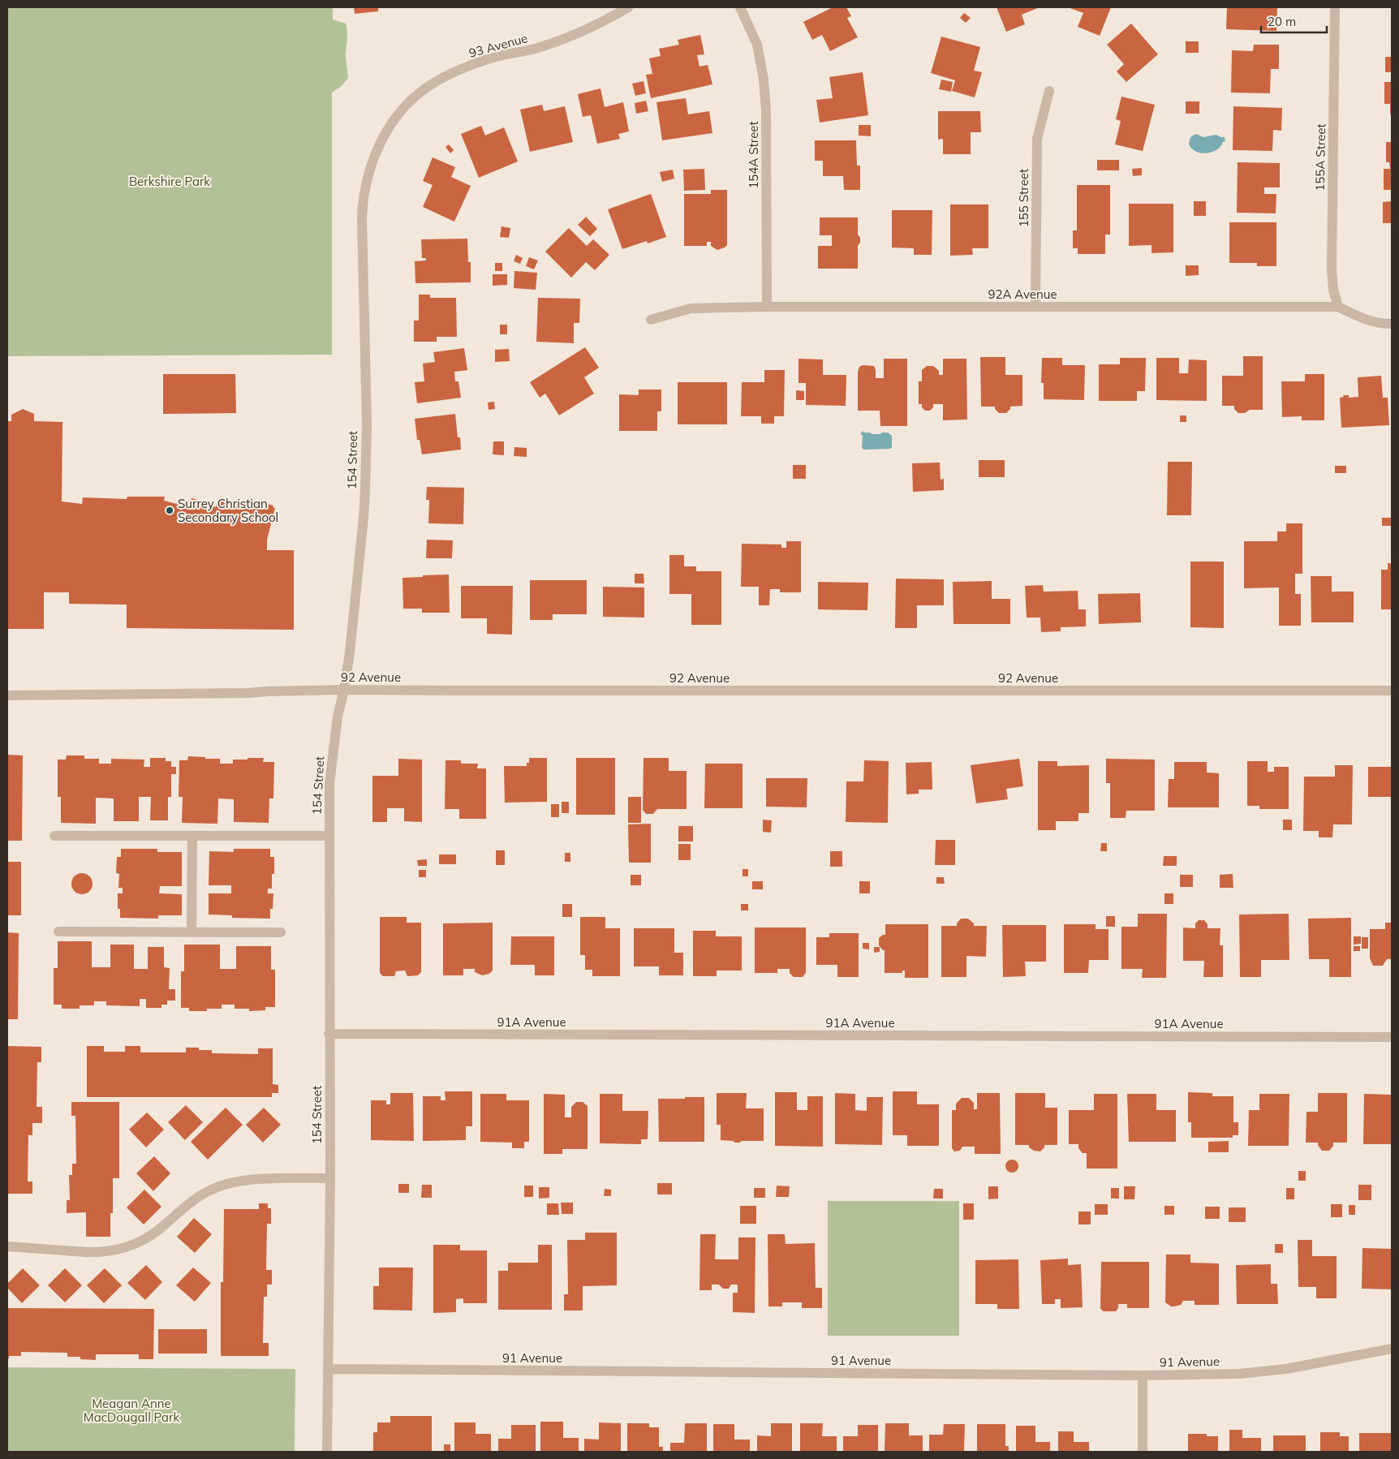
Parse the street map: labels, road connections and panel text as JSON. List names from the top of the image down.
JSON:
{
  "streets": {
    "street": [
      "93 Avenue",
      "154A Street",
      "155A Street",
      "155 Street",
      "92A Avenue",
      "154 Street",
      "92 Avenue",
      "91A Avenue",
      "91 Avenue"
    ]
  },
  "crossings": [
    ["93 Avenue", "154 Street"],
    ["154A Street", "92A Avenue"],
    ["155A Street", "92A Avenue"],
    ["155 Street", "92A Avenue"],
    ["154 Street", "92 Avenue"],
    ["154 Street", "91A Avenue"],
    ["154 Street", "91 Avenue"]
  ],
  "parks": ["Berkshire Park", "Meagan Anne MacDougall Park"],
  "places": ["Surrey Christian Secondary School"],
  "scale_bar": "20 m"
}
